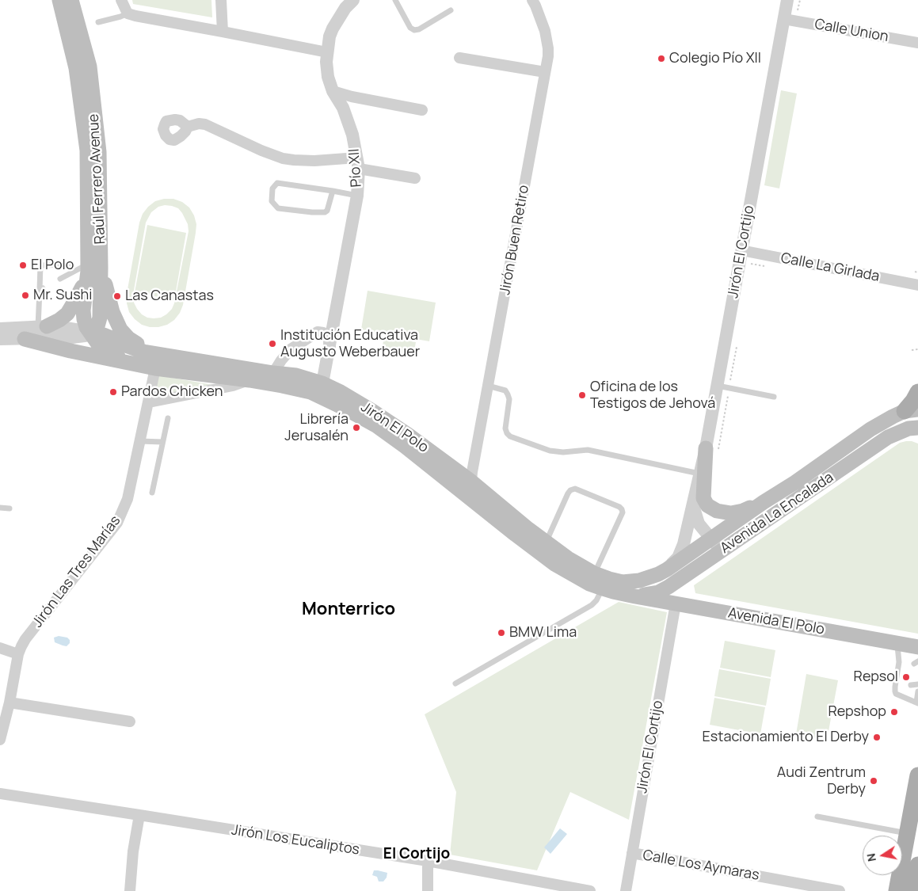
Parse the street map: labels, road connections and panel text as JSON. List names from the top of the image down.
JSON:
{
  "streets": {
    "main road": [
      "Raúl Ferrero Avenue",
      "Jirón El Polo",
      "Avenida La Encalada",
      "Avenida El Polo"
    ],
    "street": [
      "Calle Union",
      "Pío XII",
      "Jirón Buen Retiro",
      "Jirón El Cortijo",
      "Calle La Girlada",
      "Jirón Las Tres Marías",
      "Jirón Los Eucaliptos",
      "Calle Los Aymaras"
    ]
  },
  "crossings": [
    ["Calle Union", "Jirón El Cortijo"],
    ["Pío XII", "Jirón El Polo"],
    ["Raúl Ferrero Avenue", "Jirón El Polo"],
    ["Jirón Buen Retiro", "Jirón El Polo"],
    ["Jirón El Cortijo", "Calle La Girlada"],
    ["Jirón El Cortijo", "Jirón El Polo"],
    ["Jirón El Cortijo", "Avenida La Encalada"],
    ["Jirón El Cortijo", "Avenida El Polo"],
    ["Jirón El Cortijo", "Calle Los Aymaras"],
    ["Jirón El Polo", "Avenida La Encalada"],
    ["Jirón El Polo", "Jirón Las Tres Marías"],
    ["Jirón El Polo", "Avenida El Polo"],
    ["Avenida La Encalada", "Avenida El Polo"]
  ],
  "districts": ["Monterrico", "El Cortijo"],
  "places": [
    "Colegio Pío XII",
    "El Polo",
    "Mr. Sushi",
    "Las Canastas",
    "Institución Educativa Augusto Weberbauer",
    "Pardos Chicken",
    "Oficina de los Testigos de Jehová",
    "Librería Jerusalén",
    "BMW Lima",
    "Repsol",
    "Repshop",
    "Estacionamiento El Derby",
    "Audi Zentrum Derby"
  ],
  "north": "left"
}
